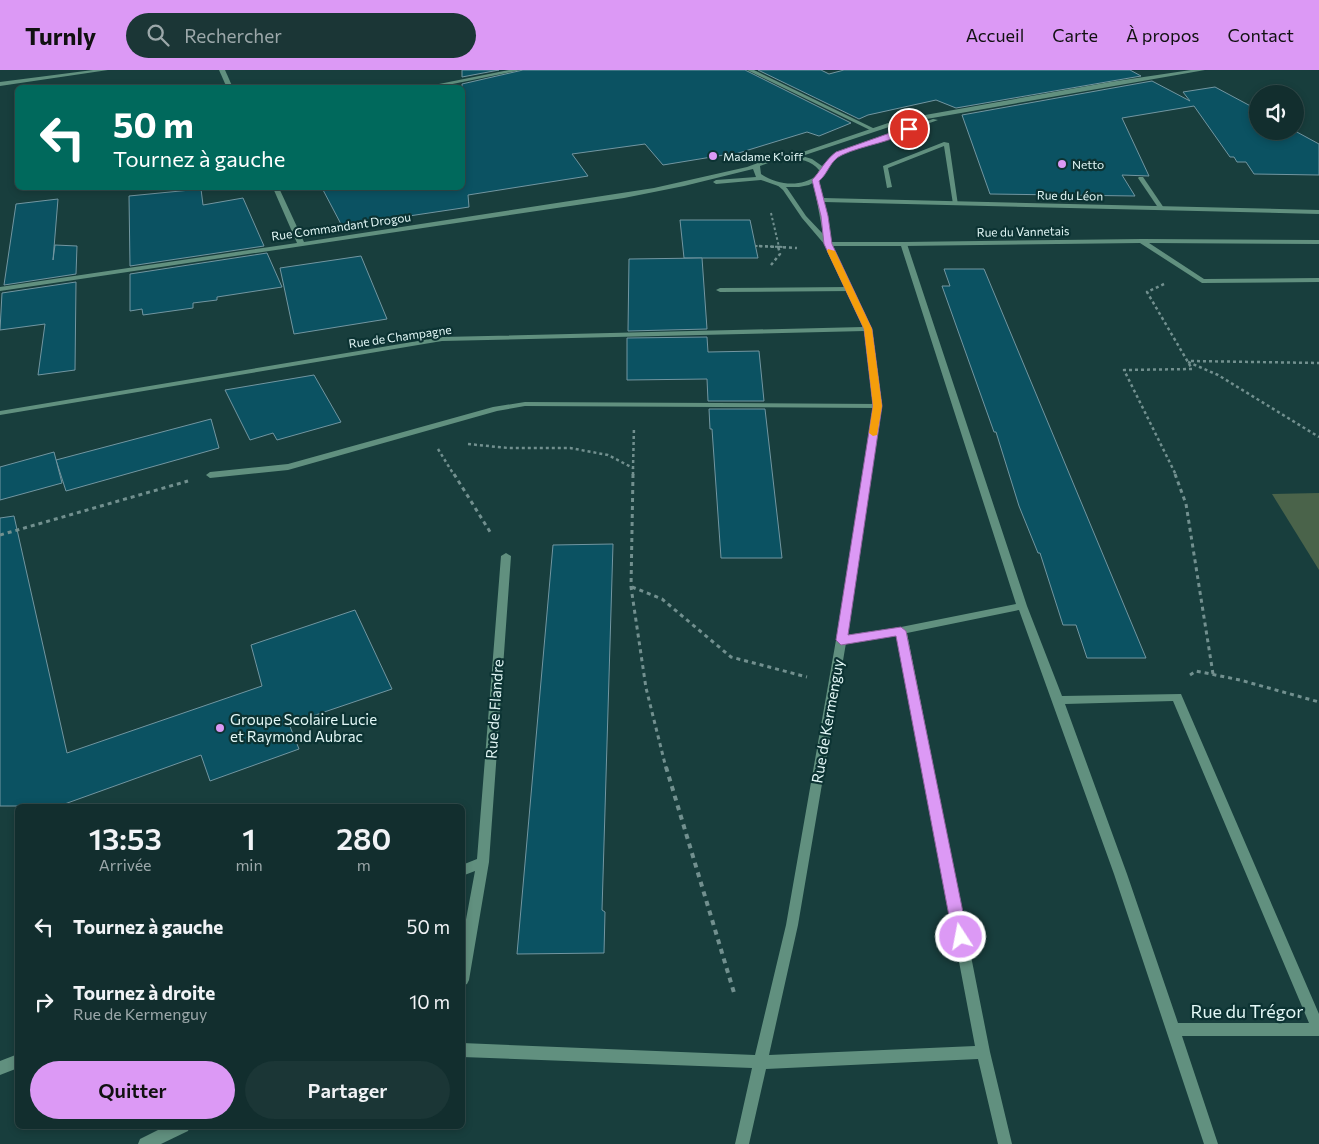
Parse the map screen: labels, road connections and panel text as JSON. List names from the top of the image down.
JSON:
{
  "streets": {
    "street": [
      "Rue du Léon",
      "Rue Commandant Drogou",
      "Rue du Vannetais",
      "Rue de Champagne",
      "Rue de Flandre",
      "Rue de Kermenguy",
      "Rue du Trégor"
    ]
  },
  "crossings": [
    ["Rue du Léon", "Rue de Kermenguy"],
    ["Rue du Vannetais", "Rue de Kermenguy"],
    ["Rue de Champagne", "Rue de Kermenguy"]
  ],
  "places": ["Madame K'oiff", "Netto", "Groupe Scolaire Lucie et Raymond Aubrac"],
  "page": {
    "header": "Turnly",
    "search": "Rechercher",
    "nav": [
      "Accueil",
      "Carte",
      "À propos",
      "Contact"
    ],
    "turn": ["50 m", "Tournez à gauche"],
    "eta": [
      "13:53",
      "Arrivée",
      "1",
      "min",
      "280",
      "m"
    ],
    "list": [
      {
        "name": "Tournez à gauche",
        "value": "50 m"
      },
      {
        "name": "Tournez à droite",
        "note": "Rue de Kermenguy",
        "value": "10 m"
      }
    ],
    "buttons": ["Quitter", "Partager"]
  }
}
